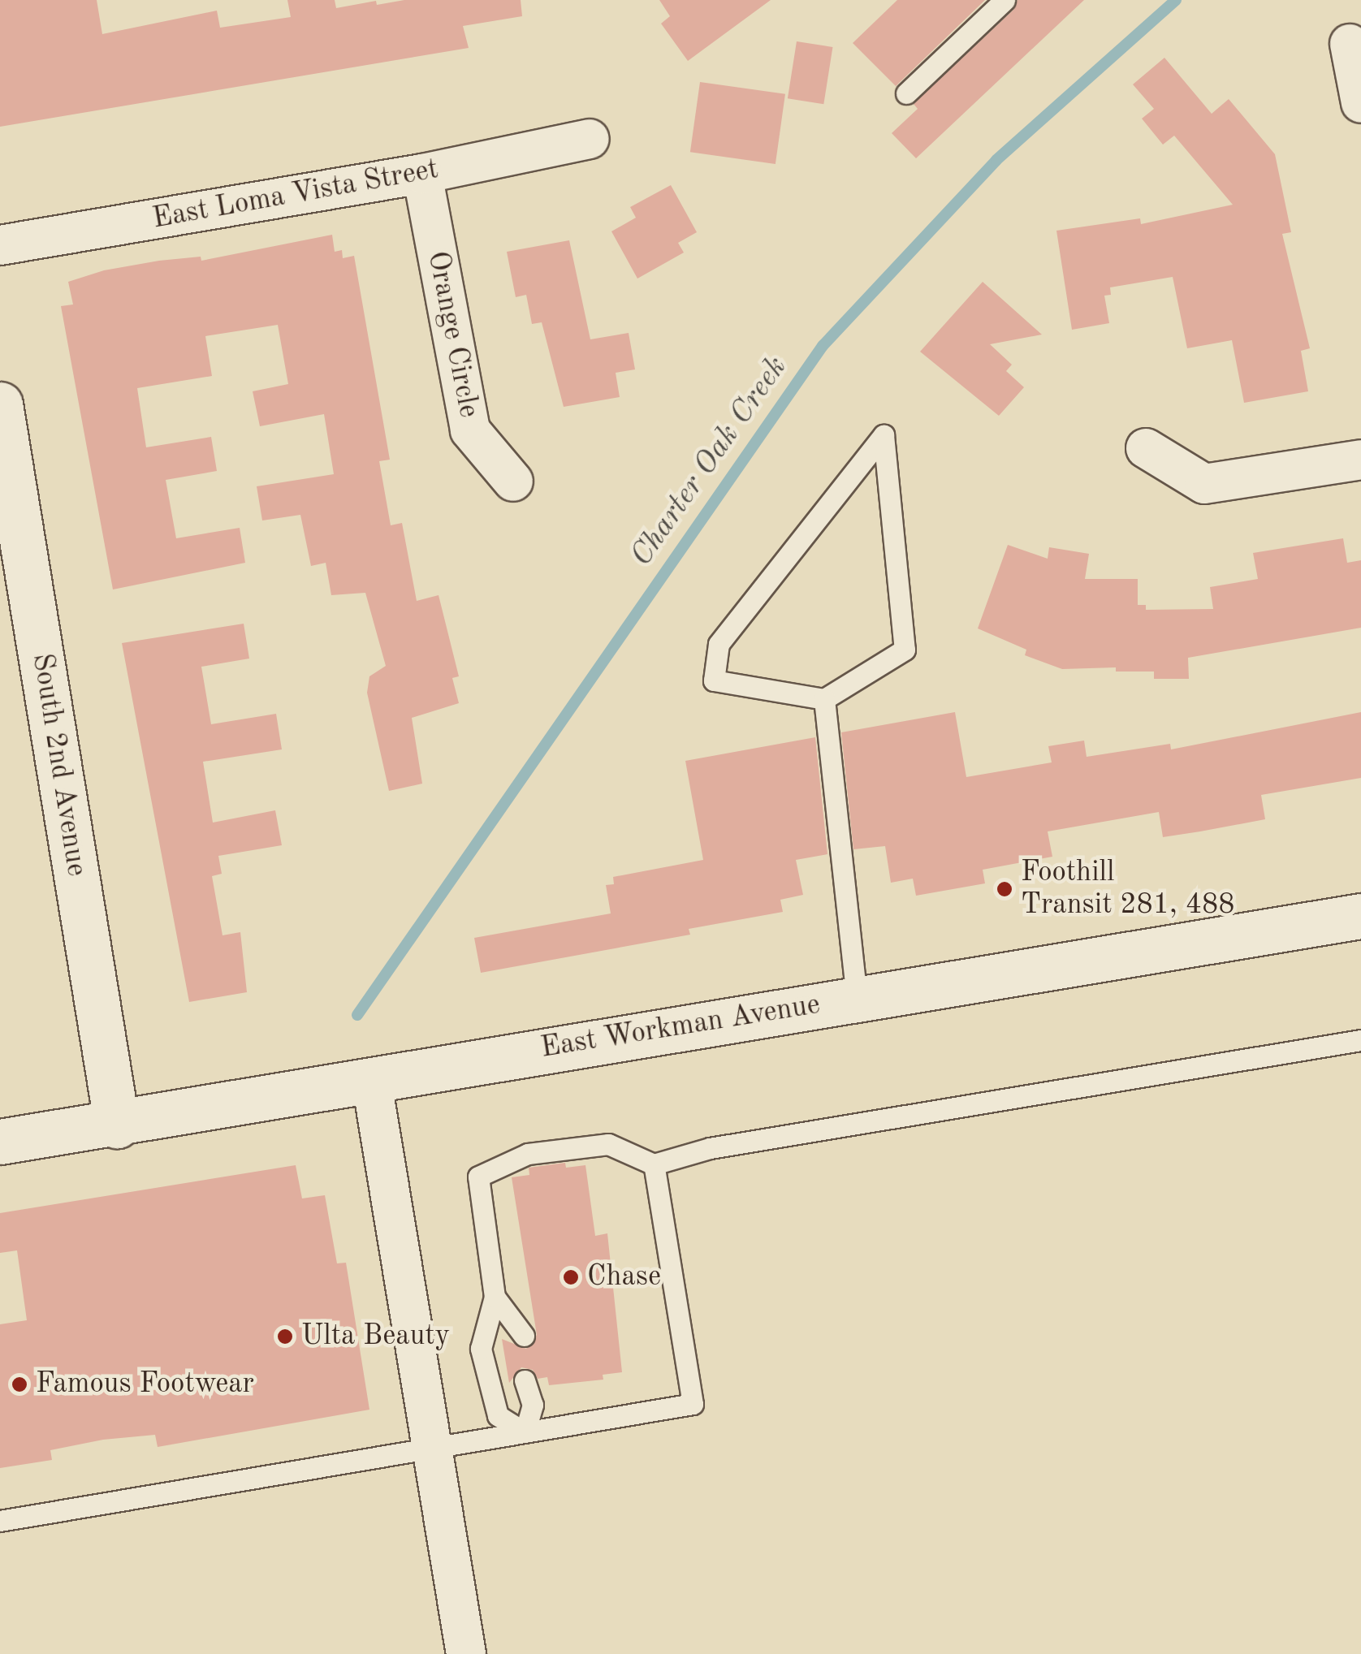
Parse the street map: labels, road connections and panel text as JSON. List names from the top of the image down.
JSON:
{
  "streets": {
    "street": [
      "East Loma Vista Street",
      "Orange Circle",
      "South 2nd Avenue",
      "East Workman Avenue"
    ]
  },
  "crossings": [
    ["East Loma Vista Street", "Orange Circle"],
    ["South 2nd Avenue", "East Workman Avenue"]
  ],
  "water": ["Charter Oak Creek"],
  "places": [
    "Foothill Transit 281, 488",
    "Chase",
    "Ulta Beauty",
    "Famous Footwear"
  ]
}
